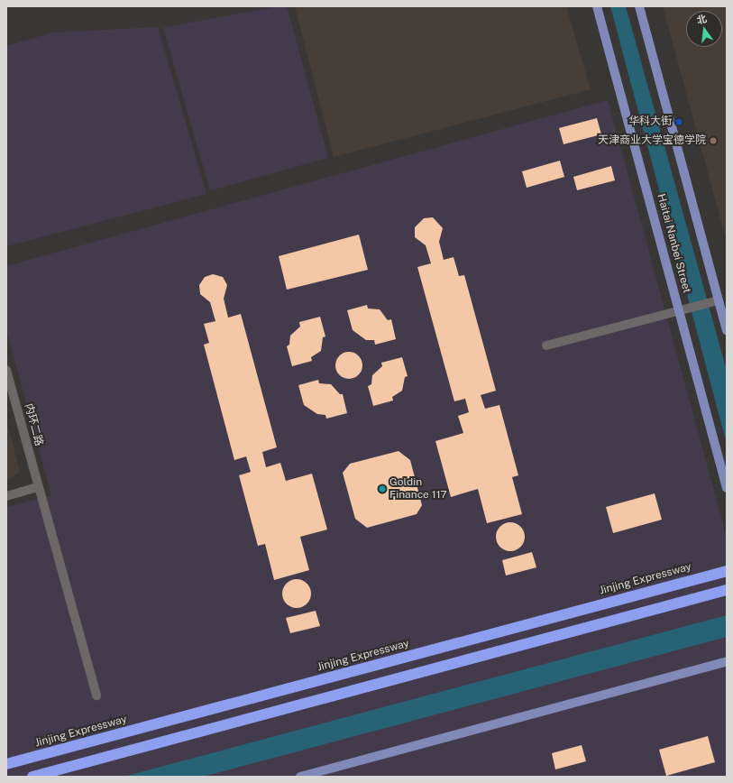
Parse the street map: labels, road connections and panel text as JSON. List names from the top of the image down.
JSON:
{
  "streets": {
    "highway": ["Jinjing Expressway"],
    "main road": ["Haitai Nanbei Street"],
    "street": ["内环二路"]
  },
  "places": ["华科大街", "天津商业大学宝德学院", "Goldin Finance 117"],
  "north": "top"
}
